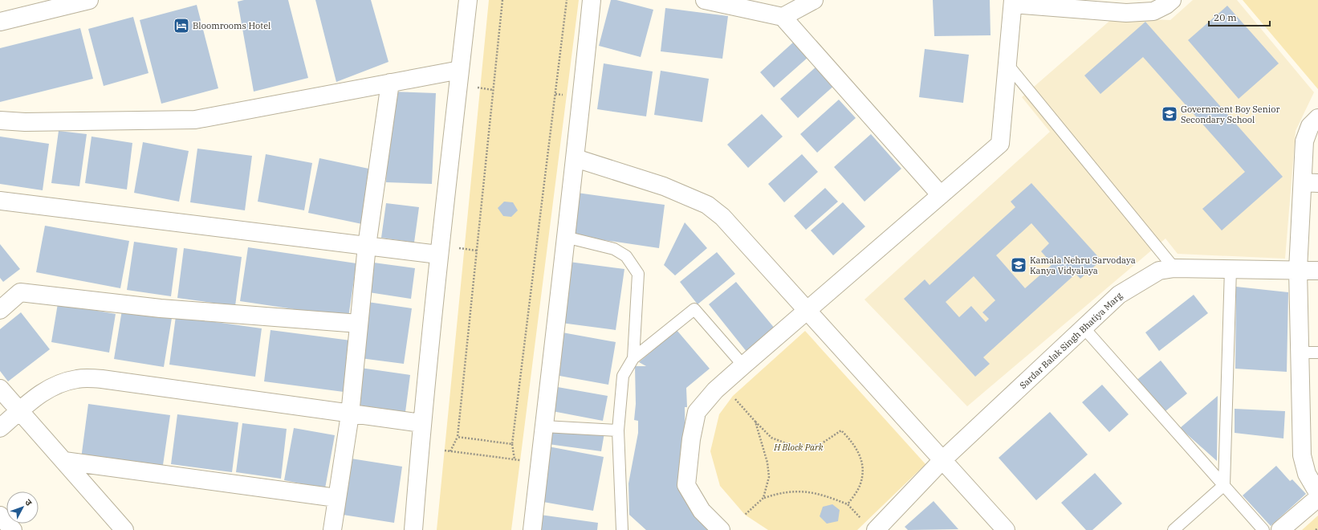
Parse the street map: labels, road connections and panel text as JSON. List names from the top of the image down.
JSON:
{
  "streets": {
    "street": ["Sardar Balak Singh Bhatiya Marg"]
  },
  "parks": ["H Block Park"],
  "places": {
    "hotel": ["Bloomrooms Hotel"],
    "school or university": ["Government Boy Senior Secondary School", "Kamala Nehru Sarvodaya Kanya Vidyalaya"]
  },
  "scale_bar": "20 m",
  "north": "top right"
}
